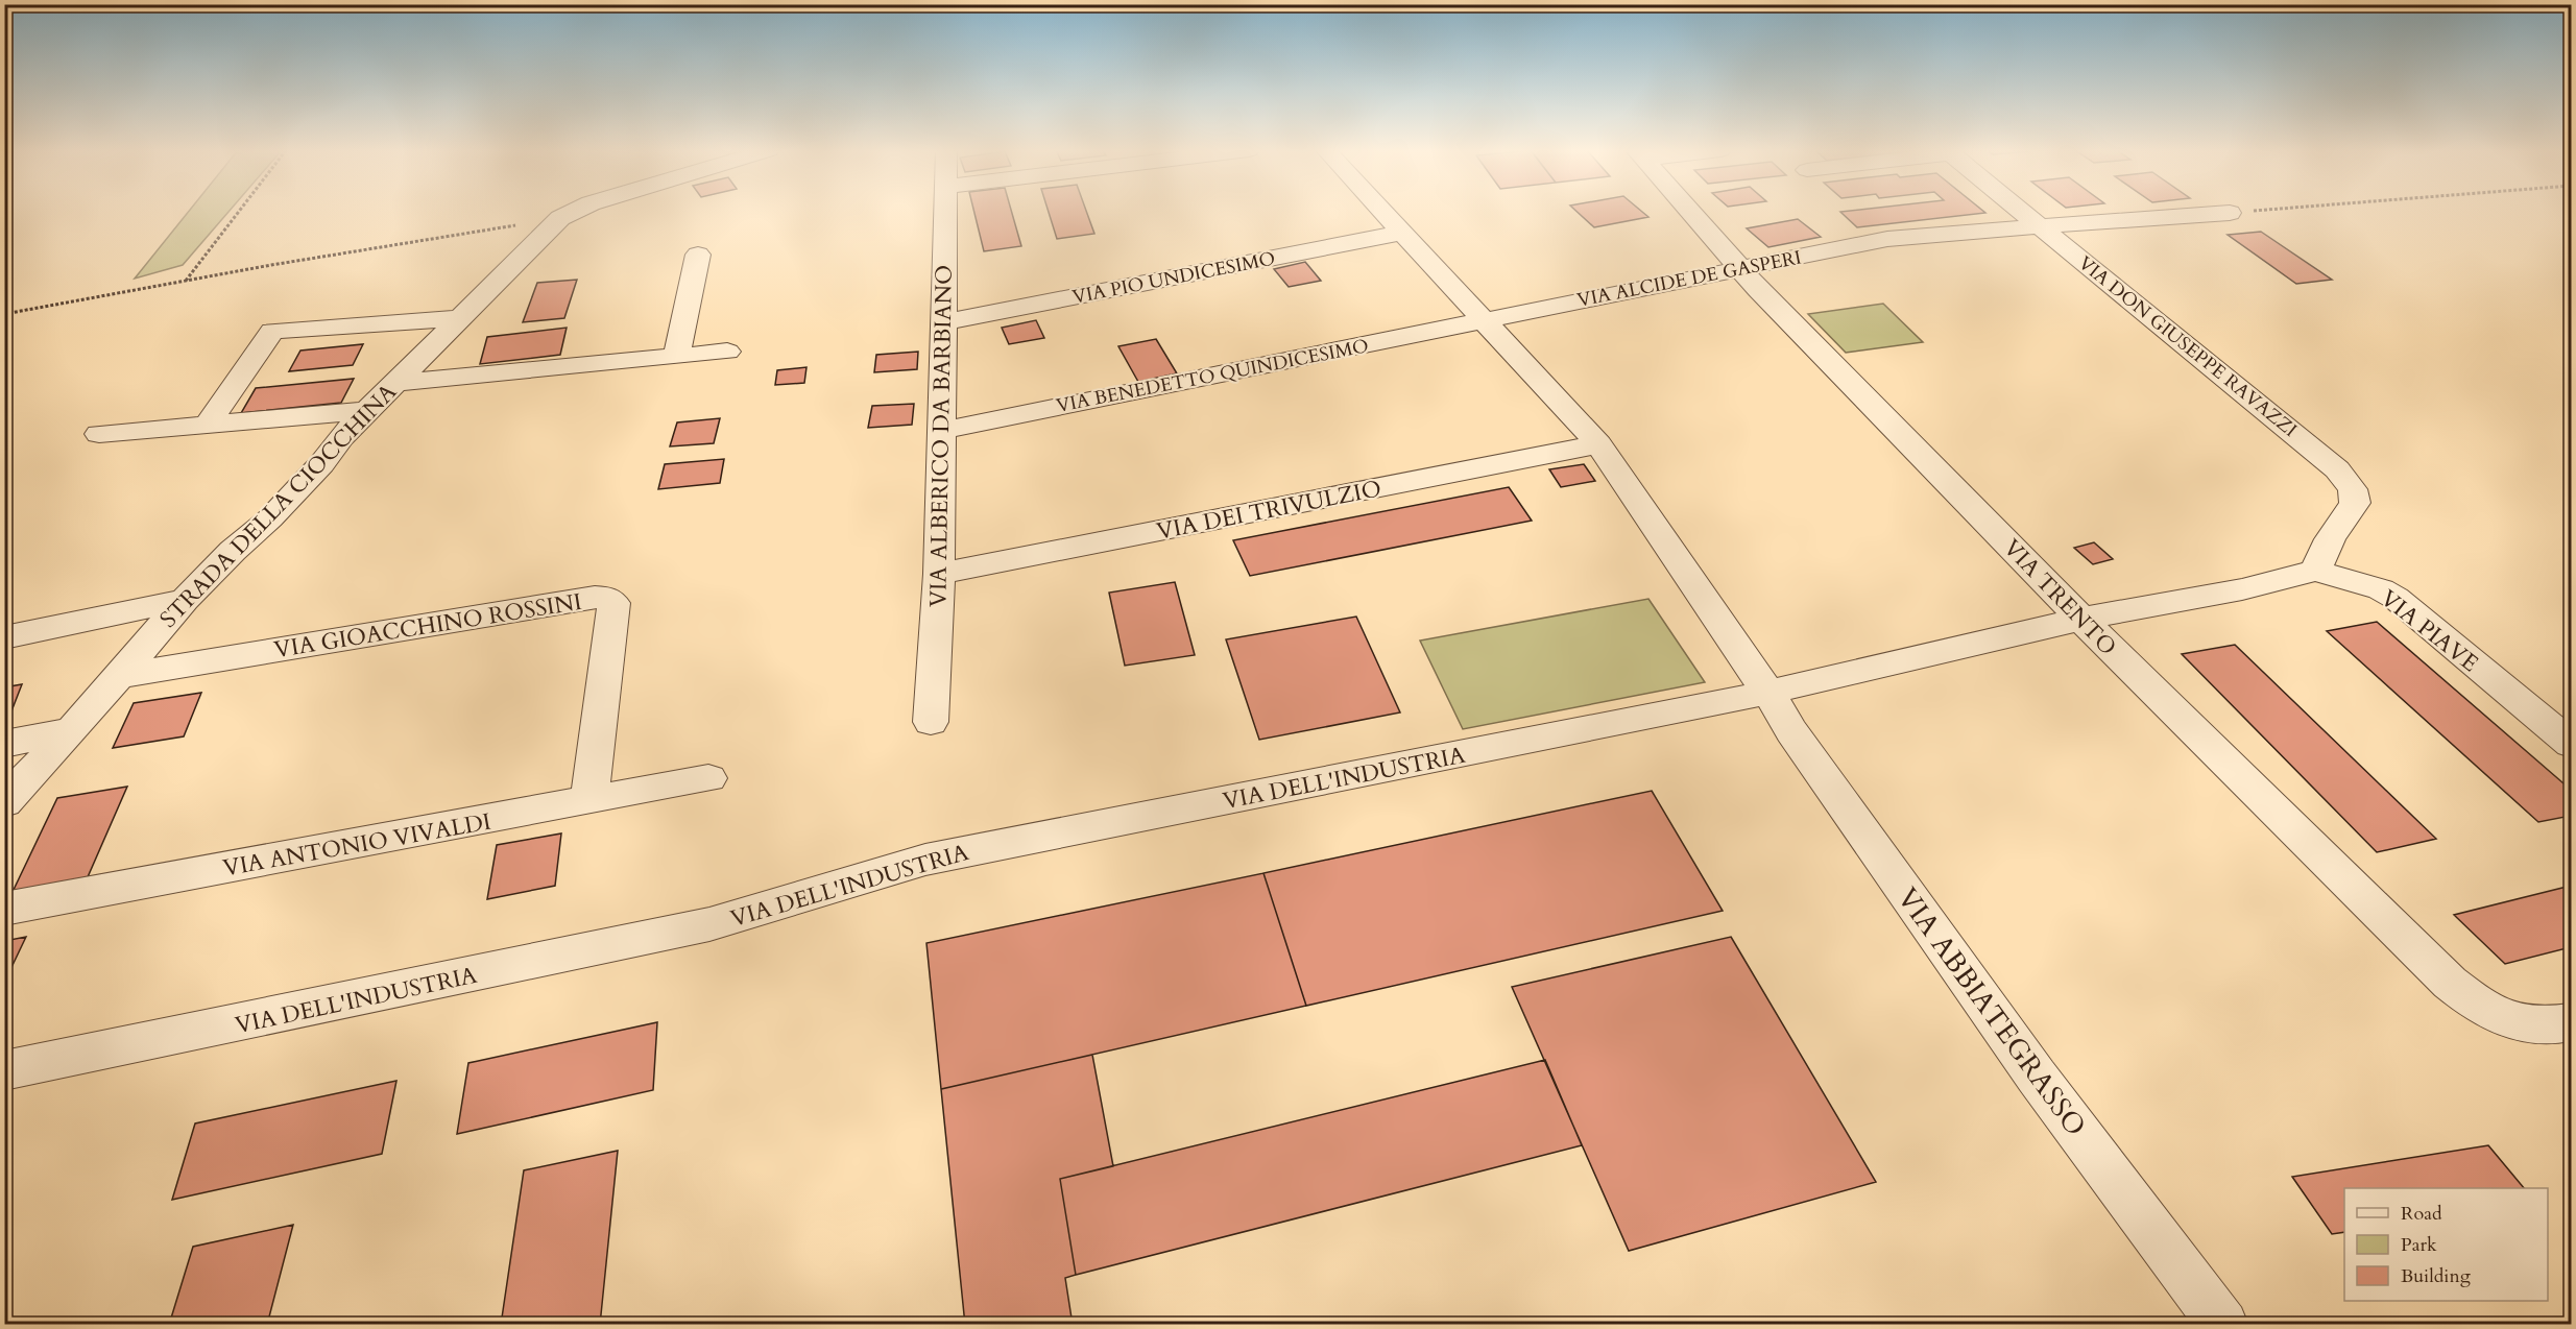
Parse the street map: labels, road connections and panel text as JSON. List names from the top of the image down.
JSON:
{
  "streets": {
    "street": [
      "VIA PIO UNDICESIMO",
      "VIA ALCIDE DE GASPERI",
      "VIA DON GIUSEPPE RAVAZZI",
      "VIA BENEDETTO QUINDICESIMO",
      "VIA ALBERICO DA BARBIANO",
      "STRADA DELLA CIOCCHINA",
      "VIA DEI TRIVULZIO",
      "VIA TRENTO",
      "VIA GIOACCHINO ROSSINI",
      "VIA PIAVE",
      "VIA DELL'INDUSTRIA",
      "VIA ANTONIO VIVALDI",
      "VIA ABBIATEGRASSO"
    ]
  },
  "crossings": [
    ["VIA PIO UNDICESIMO", "VIA ALBERICO DA BARBIANO"],
    ["VIA PIO UNDICESIMO", "VIA ABBIATEGRASSO"],
    ["VIA ALCIDE DE GASPERI", "VIA DON GIUSEPPE RAVAZZI"],
    ["VIA ALCIDE DE GASPERI", "VIA BENEDETTO QUINDICESIMO"],
    ["VIA ALCIDE DE GASPERI", "VIA TRENTO"],
    ["VIA ALCIDE DE GASPERI", "VIA ABBIATEGRASSO"],
    ["VIA DON GIUSEPPE RAVAZZI", "VIA PIAVE"],
    ["VIA BENEDETTO QUINDICESIMO", "VIA ALBERICO DA BARBIANO"],
    ["VIA BENEDETTO QUINDICESIMO", "VIA ABBIATEGRASSO"],
    ["VIA ALBERICO DA BARBIANO", "VIA DEI TRIVULZIO"],
    ["STRADA DELLA CIOCCHINA", "VIA GIOACCHINO ROSSINI"],
    ["VIA DEI TRIVULZIO", "VIA ABBIATEGRASSO"],
    ["VIA TRENTO", "VIA DELL'INDUSTRIA"],
    ["VIA GIOACCHINO ROSSINI", "VIA ANTONIO VIVALDI"],
    ["VIA DELL'INDUSTRIA", "VIA ABBIATEGRASSO"]
  ],
  "legend": ["Road", "Park", "Building"]
}
